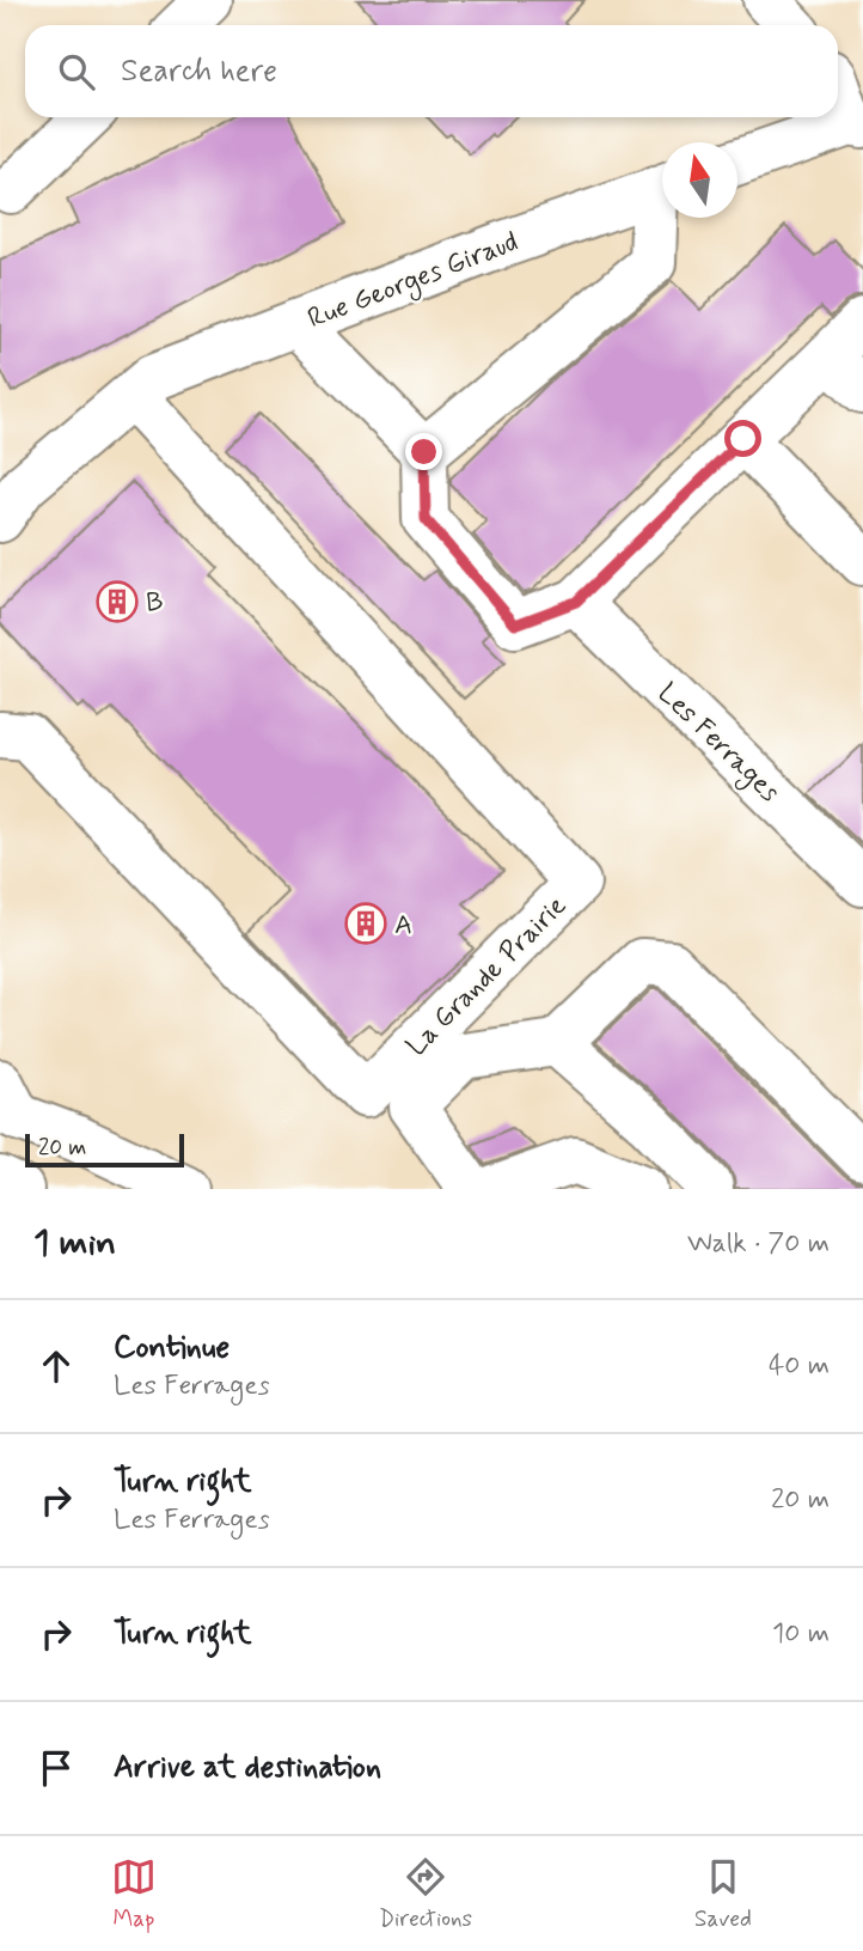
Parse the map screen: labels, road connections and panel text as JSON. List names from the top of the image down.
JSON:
{
  "streets": {
    "street": ["Rue Georges Giraud", "Les Ferrages", "La Grande Prairie"]
  },
  "crossings": [
    ["Rue Georges Giraud", "La Grande Prairie"]
  ],
  "places": {
    "building": ["B", "A"]
  },
  "scale_bar": "20 m",
  "north": "top",
  "page": {
    "search": "Search here",
    "scale": "20 m",
    "heading": ["1 min", "Walk · 70 m"],
    "list": [
      ["Continue", "Les Ferrages", "40 m"],
      ["Turn right", "Les Ferrages", "20 m"],
      ["Turn right", "10 m"],
      "Arrive at destination"
    ],
    "nav": ["Map", "Directions", "Saved"]
  }
}
